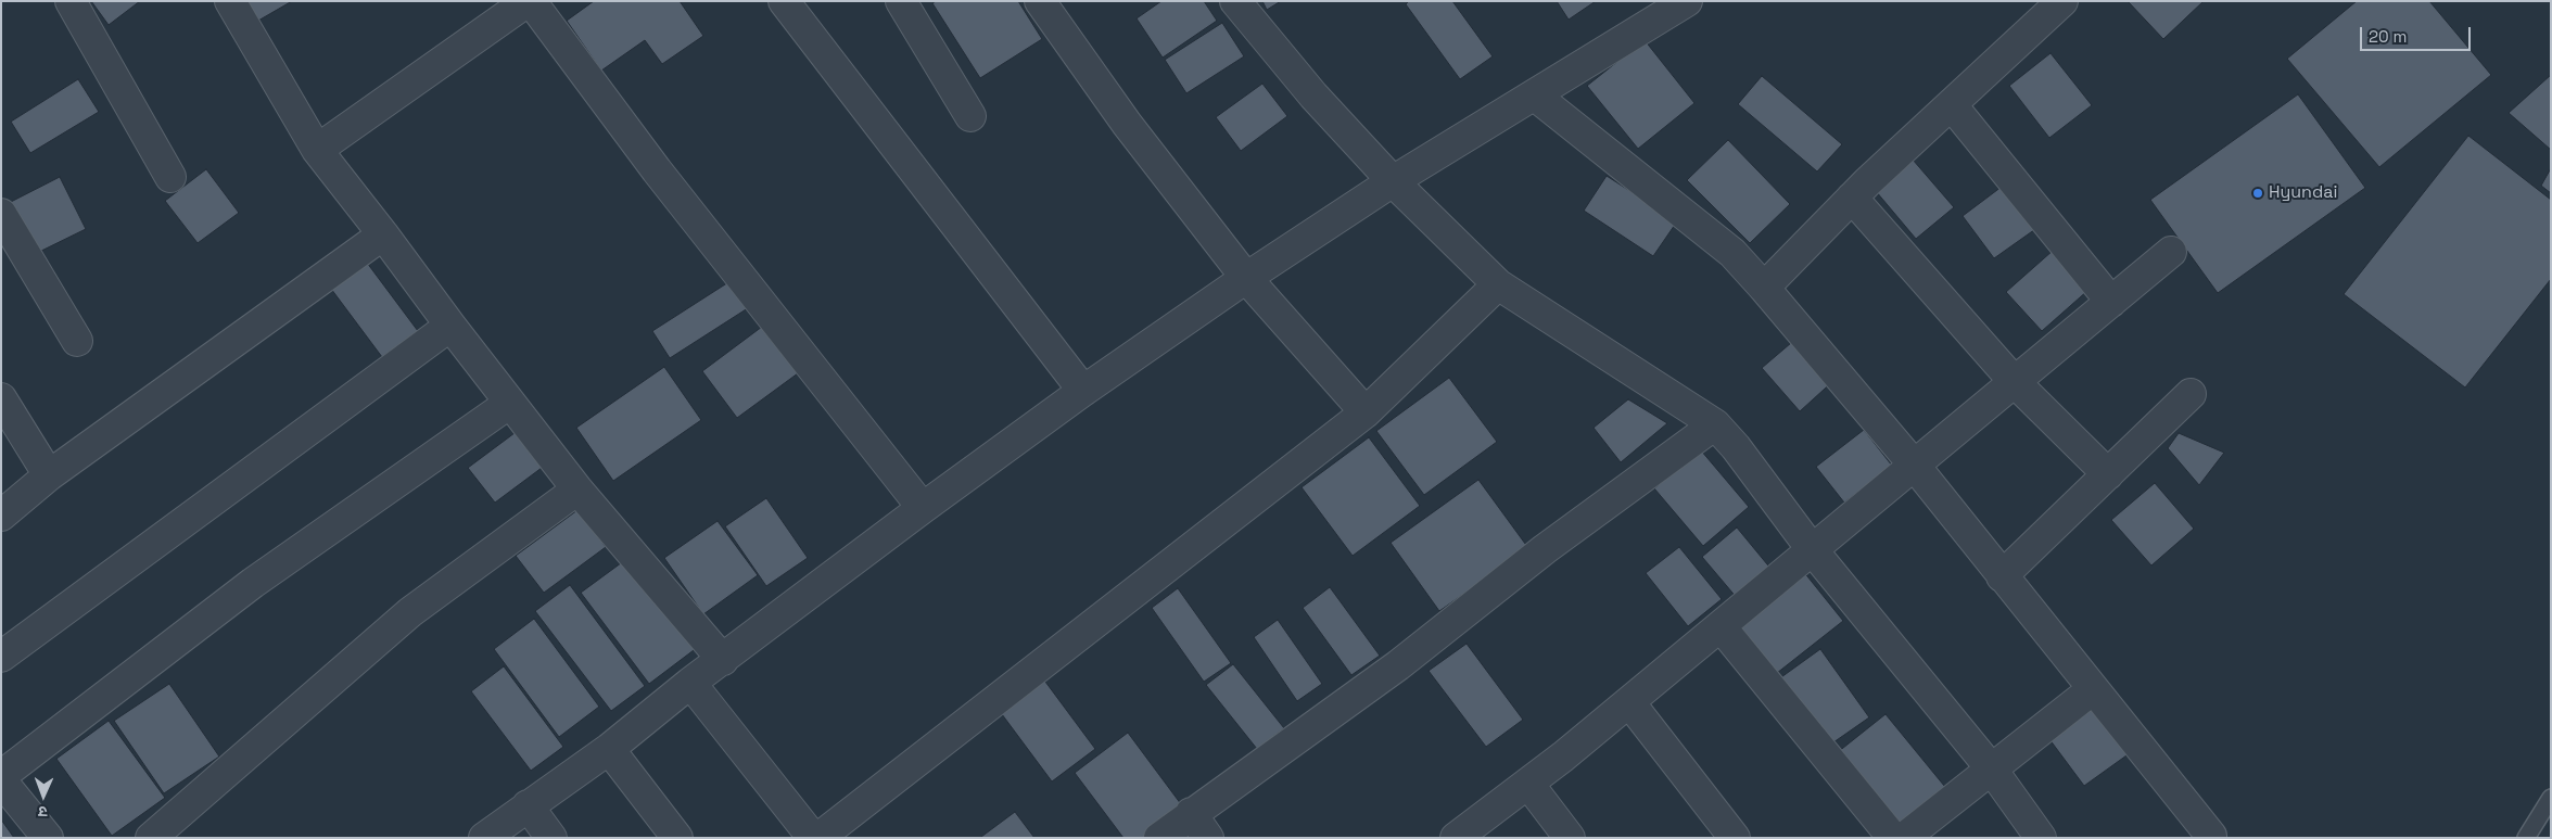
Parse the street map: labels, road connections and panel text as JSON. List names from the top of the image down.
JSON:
{
  "places": ["Hyundai"],
  "scale_bar": "20 m",
  "north": "bottom"
}
